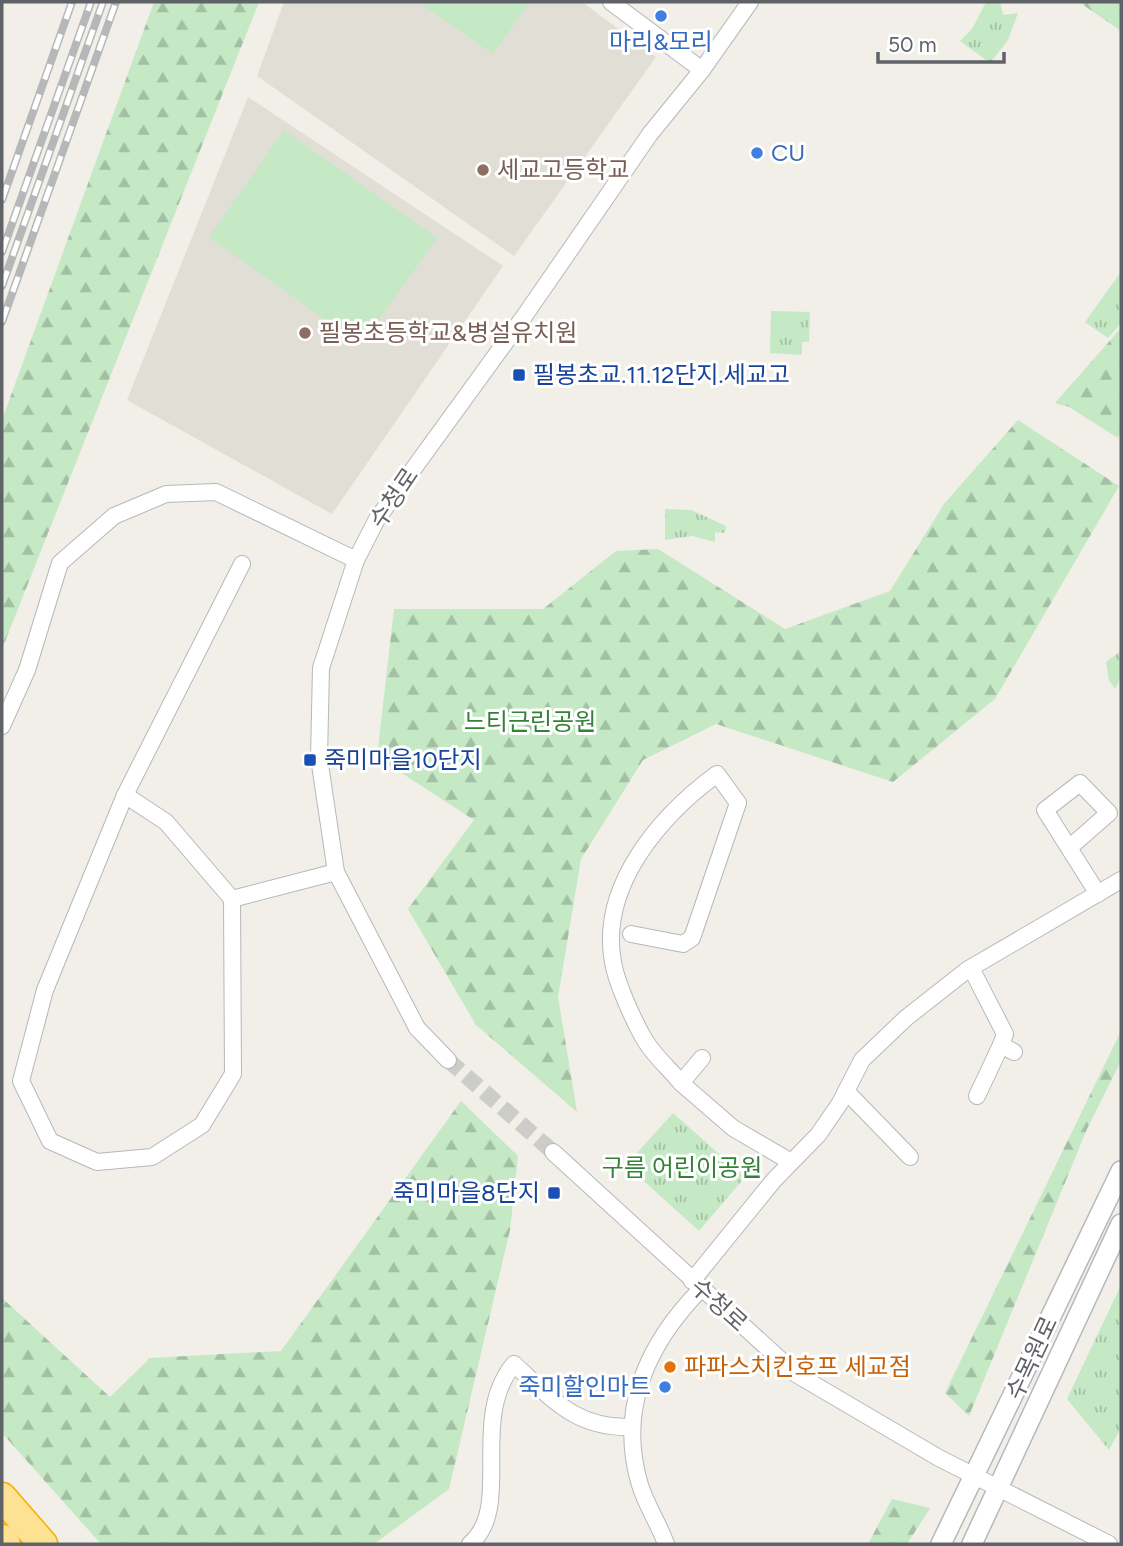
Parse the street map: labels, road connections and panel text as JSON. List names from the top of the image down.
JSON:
{
  "streets": {
    "street": ["수청로", "수목원로"]
  },
  "crossings": [
    ["수청로", "수목원로"]
  ],
  "parks": ["느티근린공원", "구름 어린이공원"],
  "places": {
    "other": [
      "마리&모리",
      "CU",
      "세교고등학교",
      "필봉초등학교&병설유치원",
      "파파스치킨호프 세교점",
      "죽미할인마트"
    ],
    "transit": ["필봉초교.11.12단지.세교고", "죽미마을10단지", "죽미마을8단지"]
  },
  "scale_bar": "50 m"
}
